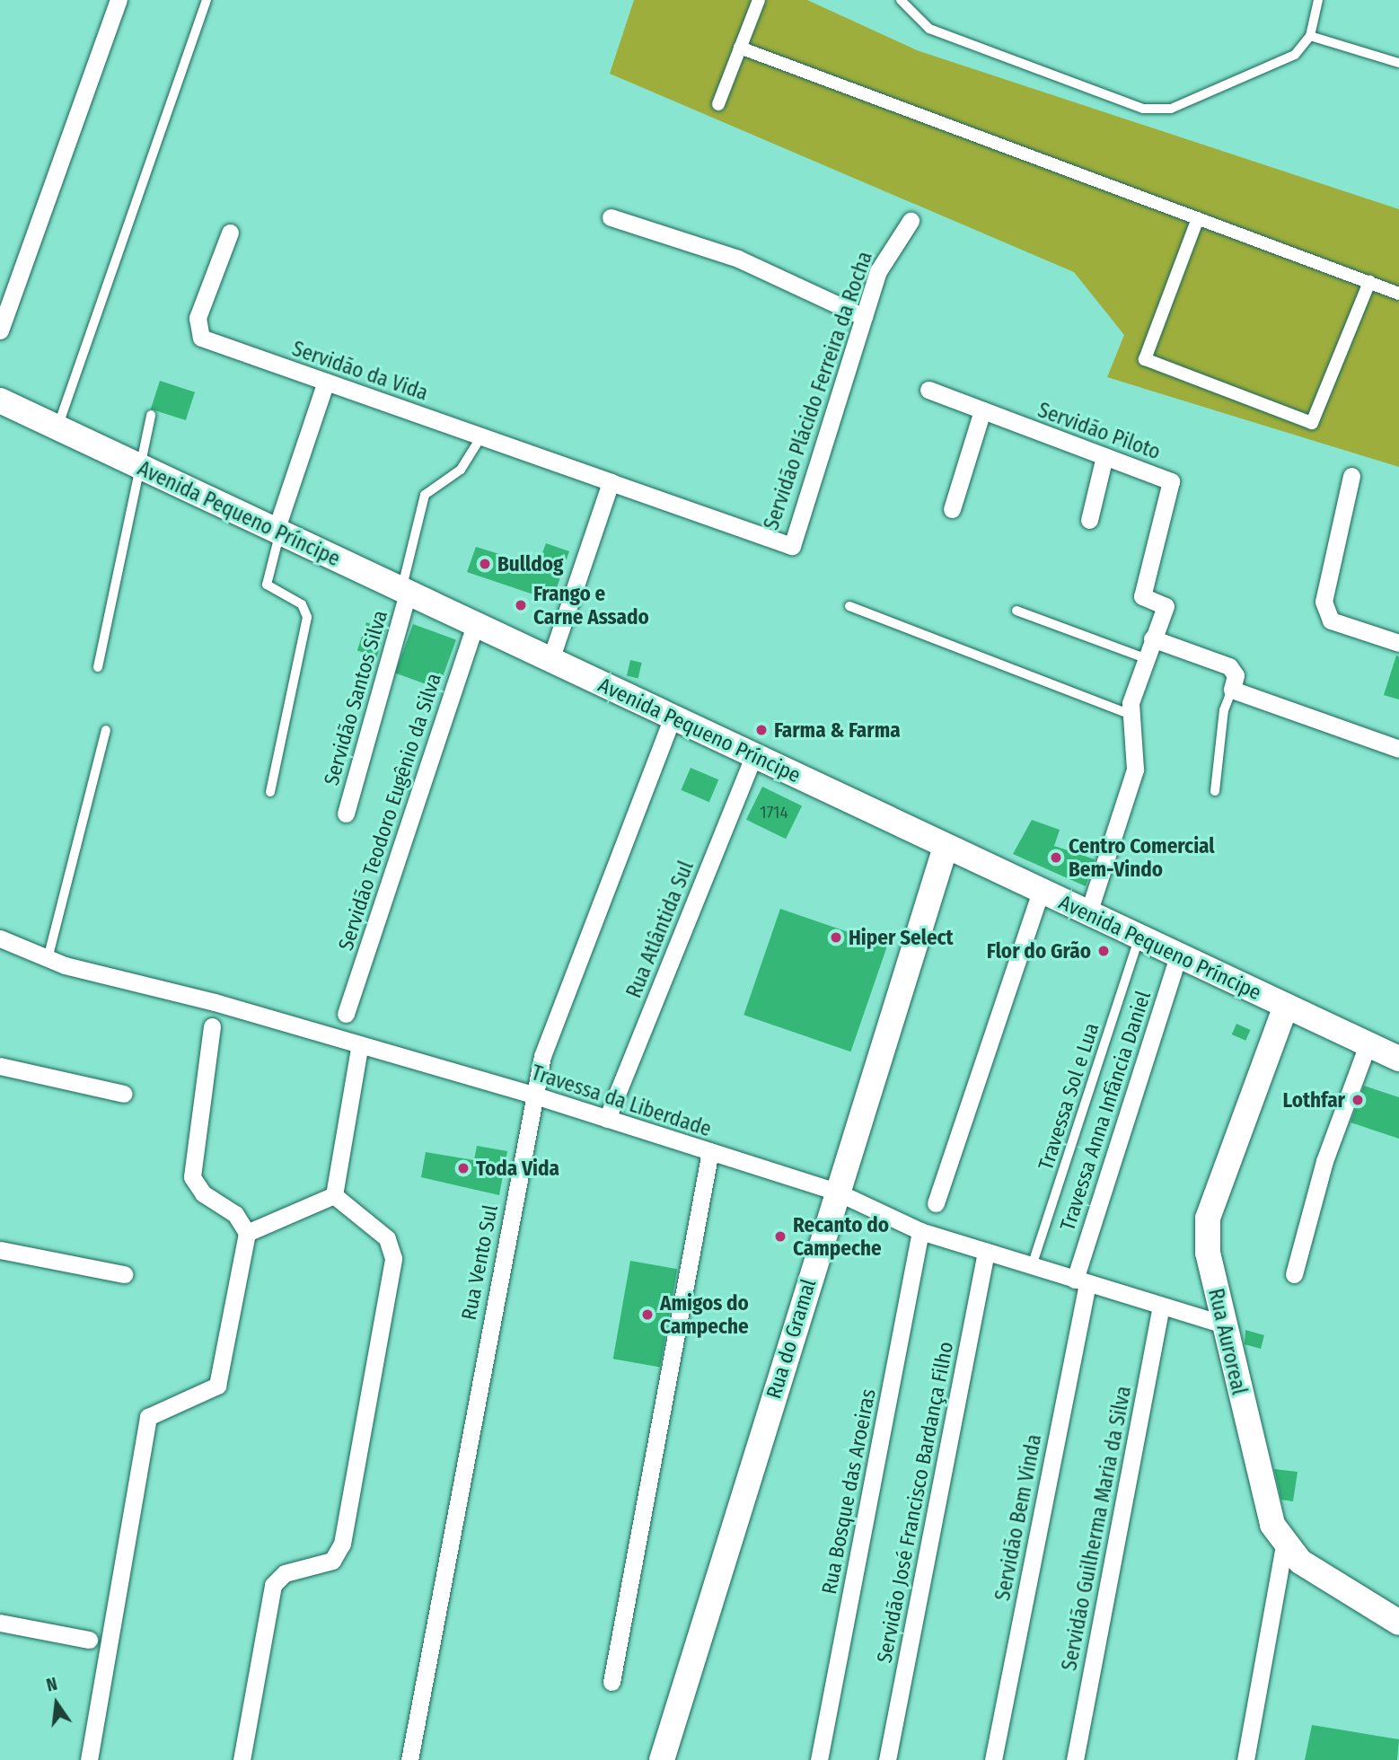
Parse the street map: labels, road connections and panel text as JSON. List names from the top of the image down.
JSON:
{
  "streets": {
    "main road": ["Avenida Pequeno Príncipe", "Rua do Gramal", "Rua Auroreal"],
    "street": [
      "Servidão da Vida",
      "Servidão Plácido Ferreira da Rocha",
      "Servidão Piloto",
      "Servidão Santos Silva",
      "Servidão Teodoro Eugênio da Silva",
      "Rua Atlântida Sul",
      "Travessa da Liberdade",
      "Travessa Anna Infância Daniel",
      "Rua Vento Sul",
      "Rua Bosque das Aroeiras",
      "Servidão José Francisco Bardança Filho",
      "Servidão Bem Vinda",
      "Servidão Guilherma Maria da Silva"
    ],
    "lane": ["Travessa Sol e Lua"]
  },
  "crossings": [
    ["Servidão da Vida", "Servidão Plácido Ferreira da Rocha"],
    ["Servidão Piloto", "Avenida Pequeno Príncipe"],
    ["Avenida Pequeno Príncipe", "Servidão Santos Silva"],
    ["Avenida Pequeno Príncipe", "Servidão Teodoro Eugênio da Silva"],
    ["Avenida Pequeno Príncipe", "Rua Atlântida Sul"],
    ["Avenida Pequeno Príncipe", "Travessa Sol e Lua"],
    ["Avenida Pequeno Príncipe", "Travessa Anna Infância Daniel"],
    ["Avenida Pequeno Príncipe", "Rua Vento Sul"],
    ["Avenida Pequeno Príncipe", "Rua do Gramal"],
    ["Avenida Pequeno Príncipe", "Rua Auroreal"],
    ["Rua Atlântida Sul", "Travessa da Liberdade"],
    ["Travessa Sol e Lua", "Travessa da Liberdade"],
    ["Travessa da Liberdade", "Travessa Anna Infância Daniel"],
    ["Travessa da Liberdade", "Rua Vento Sul"],
    ["Travessa da Liberdade", "Rua do Gramal"],
    ["Travessa da Liberdade", "Rua Auroreal"],
    ["Travessa da Liberdade", "Rua Bosque das Aroeiras"],
    ["Travessa da Liberdade", "Servidão José Francisco Bardança Filho"],
    ["Travessa da Liberdade", "Servidão Bem Vinda"],
    ["Travessa da Liberdade", "Servidão Guilherma Maria da Silva"],
    ["Travessa Anna Infância Daniel", "Servidão Bem Vinda"]
  ],
  "places": [
    "Bulldog",
    "Frango e Carne Assado",
    "Farma & Farma",
    "Centro Comercial Bem-Vindo",
    "Hiper Select",
    "Flor do Grão",
    "Lothfar",
    "Toda Vida",
    "Recanto do Campeche",
    "Amigos do Campeche"
  ],
  "house_numbers": ["1714"],
  "north": "top"
}
